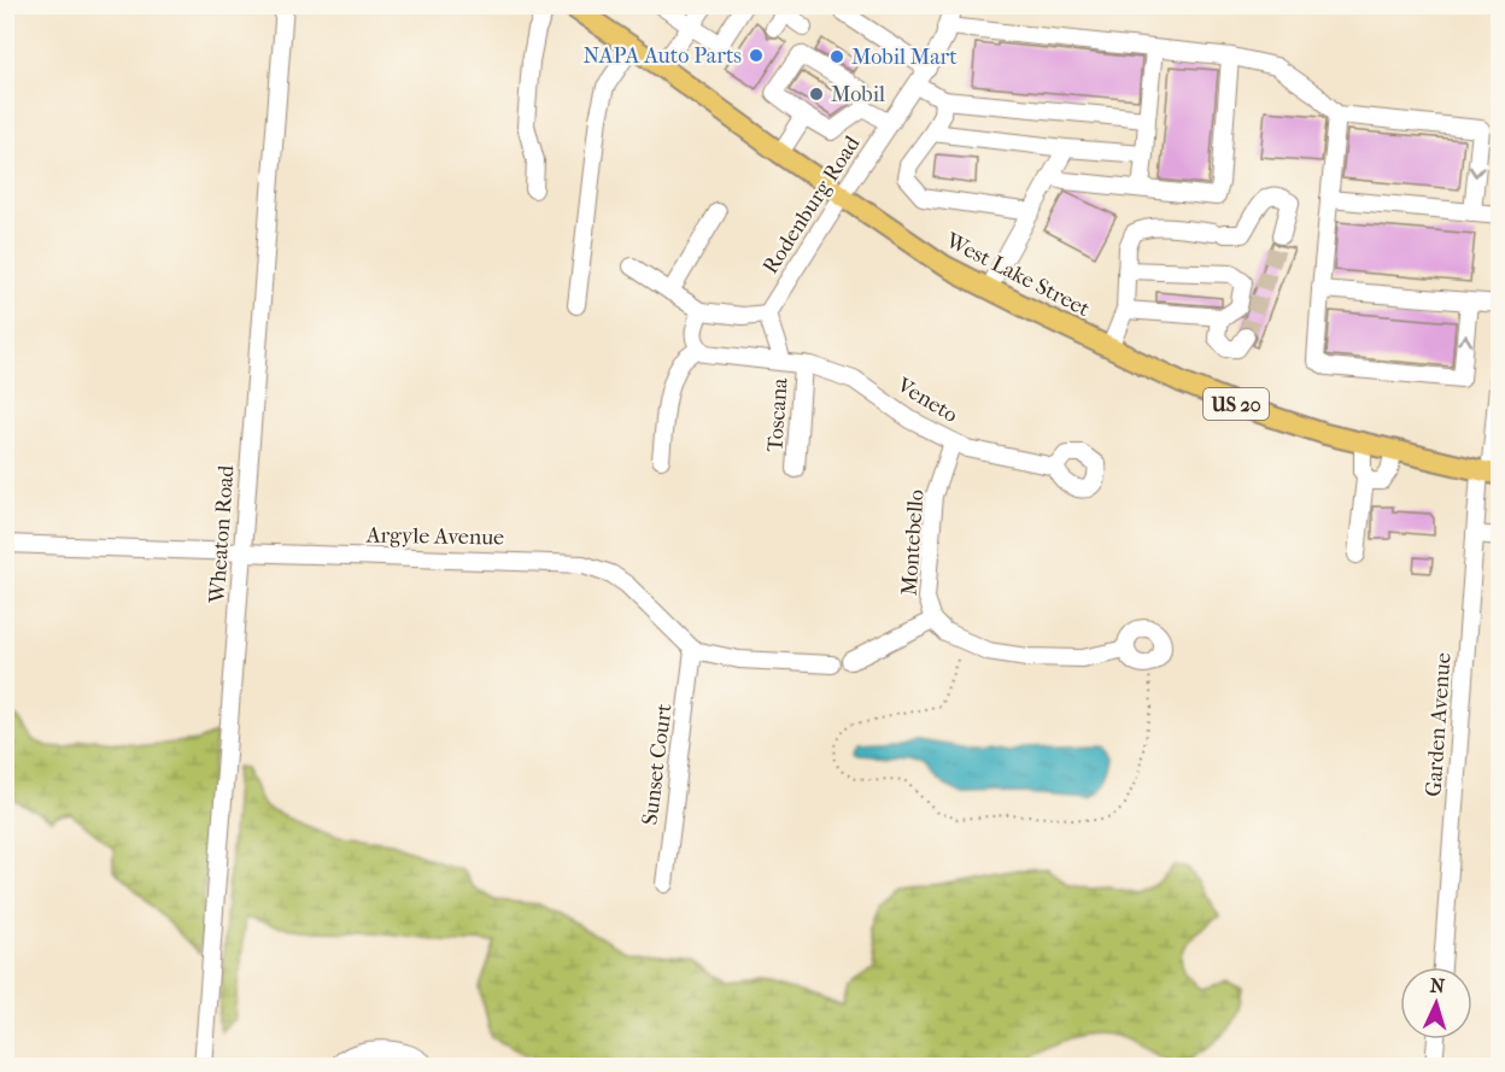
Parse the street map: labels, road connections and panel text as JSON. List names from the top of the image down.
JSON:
{
  "streets": {
    "main road": ["West Lake Street", "US 20"],
    "street": [
      "Rodenburg Road",
      "Veneto",
      "Toscana",
      "Wheaton Road",
      "Argyle Avenue",
      "Montebello",
      "Garden Avenue",
      "Sunset Court"
    ]
  },
  "crossings": [
    ["Rodenburg Road", "West Lake Street"],
    ["West Lake Street", "Garden Avenue"],
    ["Veneto", "Toscana"],
    ["Veneto", "Montebello"],
    ["Wheaton Road", "Argyle Avenue"],
    ["Argyle Avenue", "Sunset Court"]
  ],
  "places": ["NAPA Auto Parts", "Mobil Mart", "Mobil"],
  "north": "top"
}
